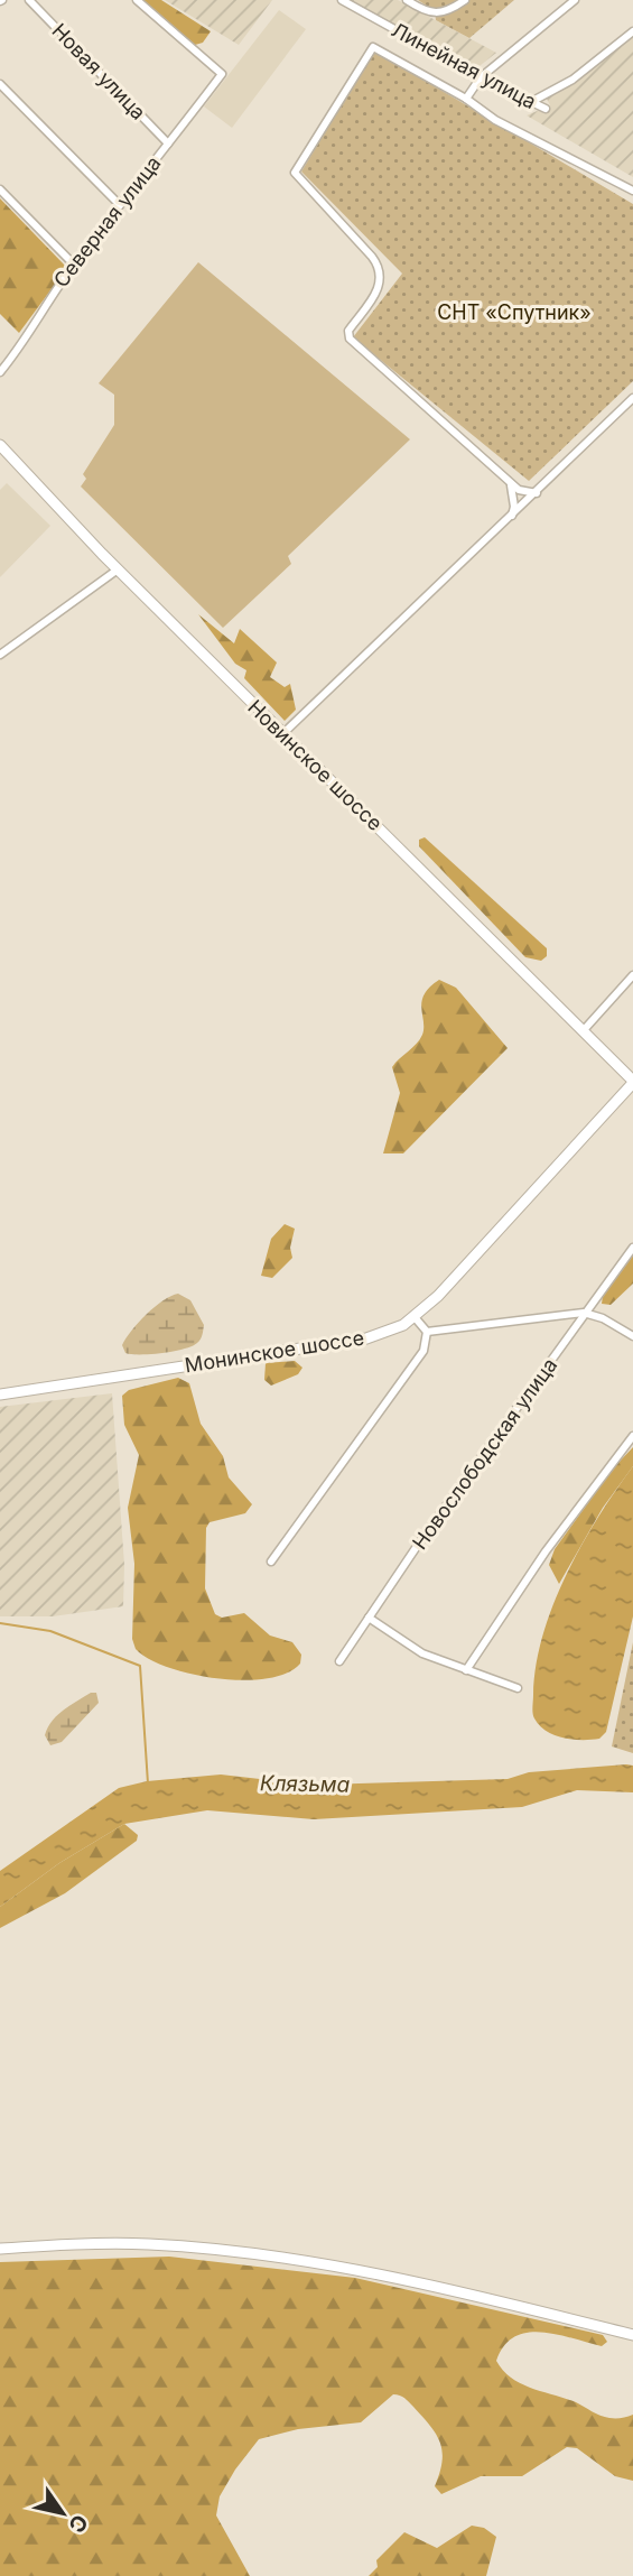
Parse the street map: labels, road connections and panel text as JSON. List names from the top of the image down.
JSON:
{
  "streets": {
    "main road": ["Новинское шоссе", "Монинское шоссе"],
    "street": [
      "Линейная улица",
      "Новая улица",
      "Северная улица",
      "Новослободская улица"
    ]
  },
  "crossings": [
    ["Новая улица", "Северная улица"],
    ["Новинское шоссе", "Монинское шоссе"]
  ],
  "water": ["Клязьма"],
  "parks": ["СНТ «Спутник»"],
  "north": "bottom right"
}
